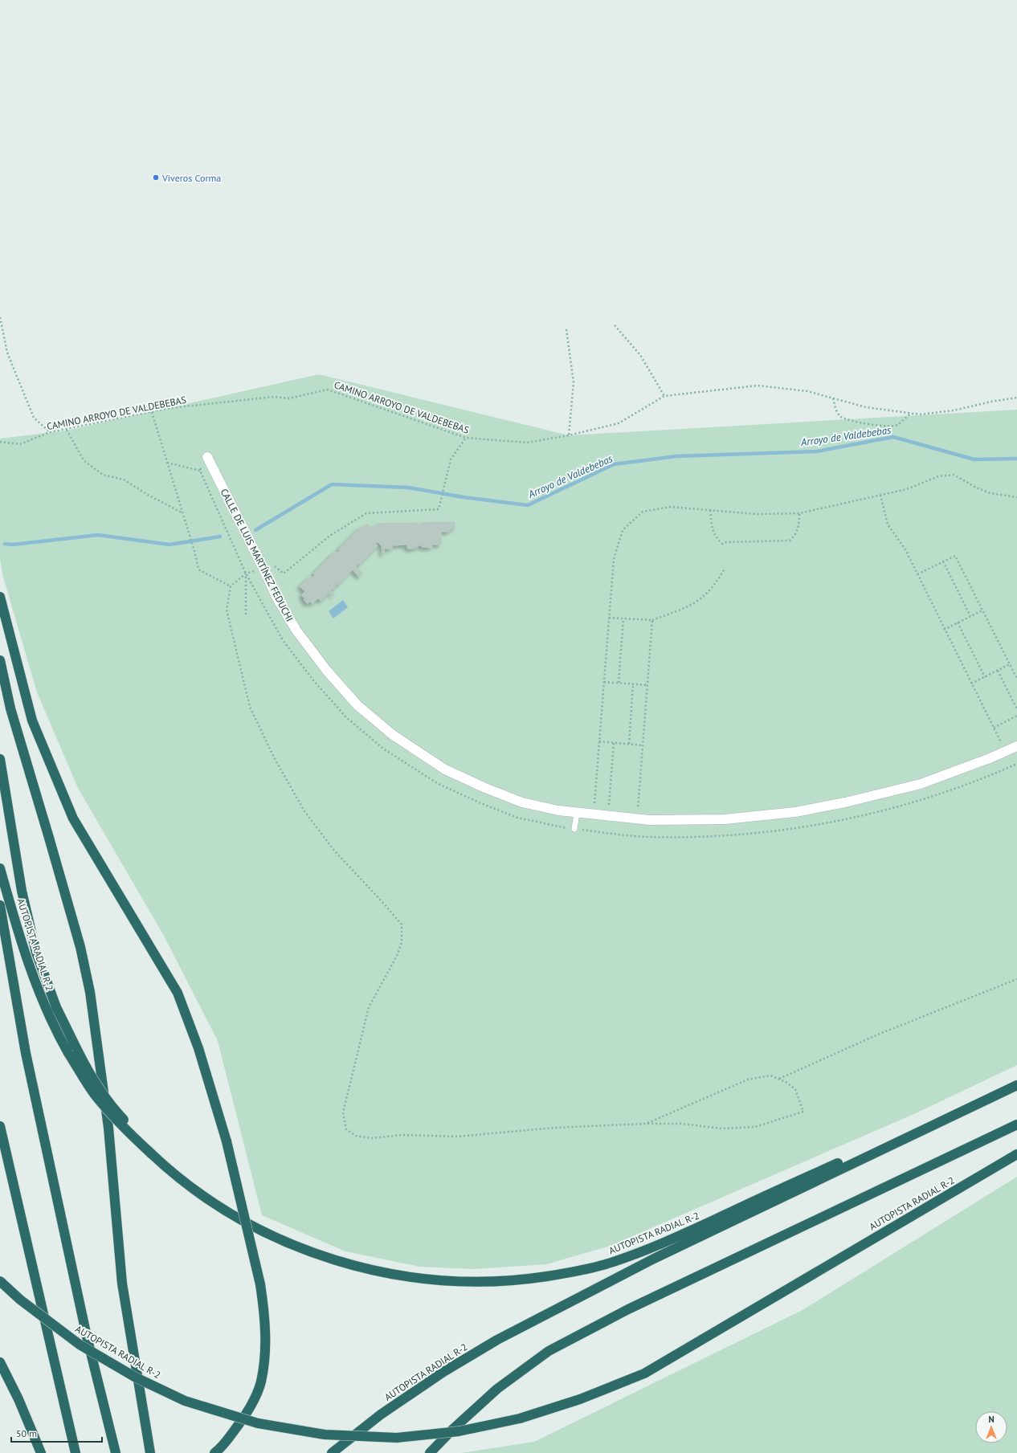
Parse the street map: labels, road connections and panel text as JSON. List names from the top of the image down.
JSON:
{
  "streets": {
    "highway": ["AUTOPISTA RADIAL R-2"],
    "street": ["CALLE DE LUIS MARTÍNEZ FEDUCHI"],
    "path": ["CAMINO ARROYO DE VALDEBEBAS"]
  },
  "water": ["Arroyo de Valdebebas"],
  "places": ["Viveros Corma"],
  "scale_bar": "50 m",
  "north": "top"
}
